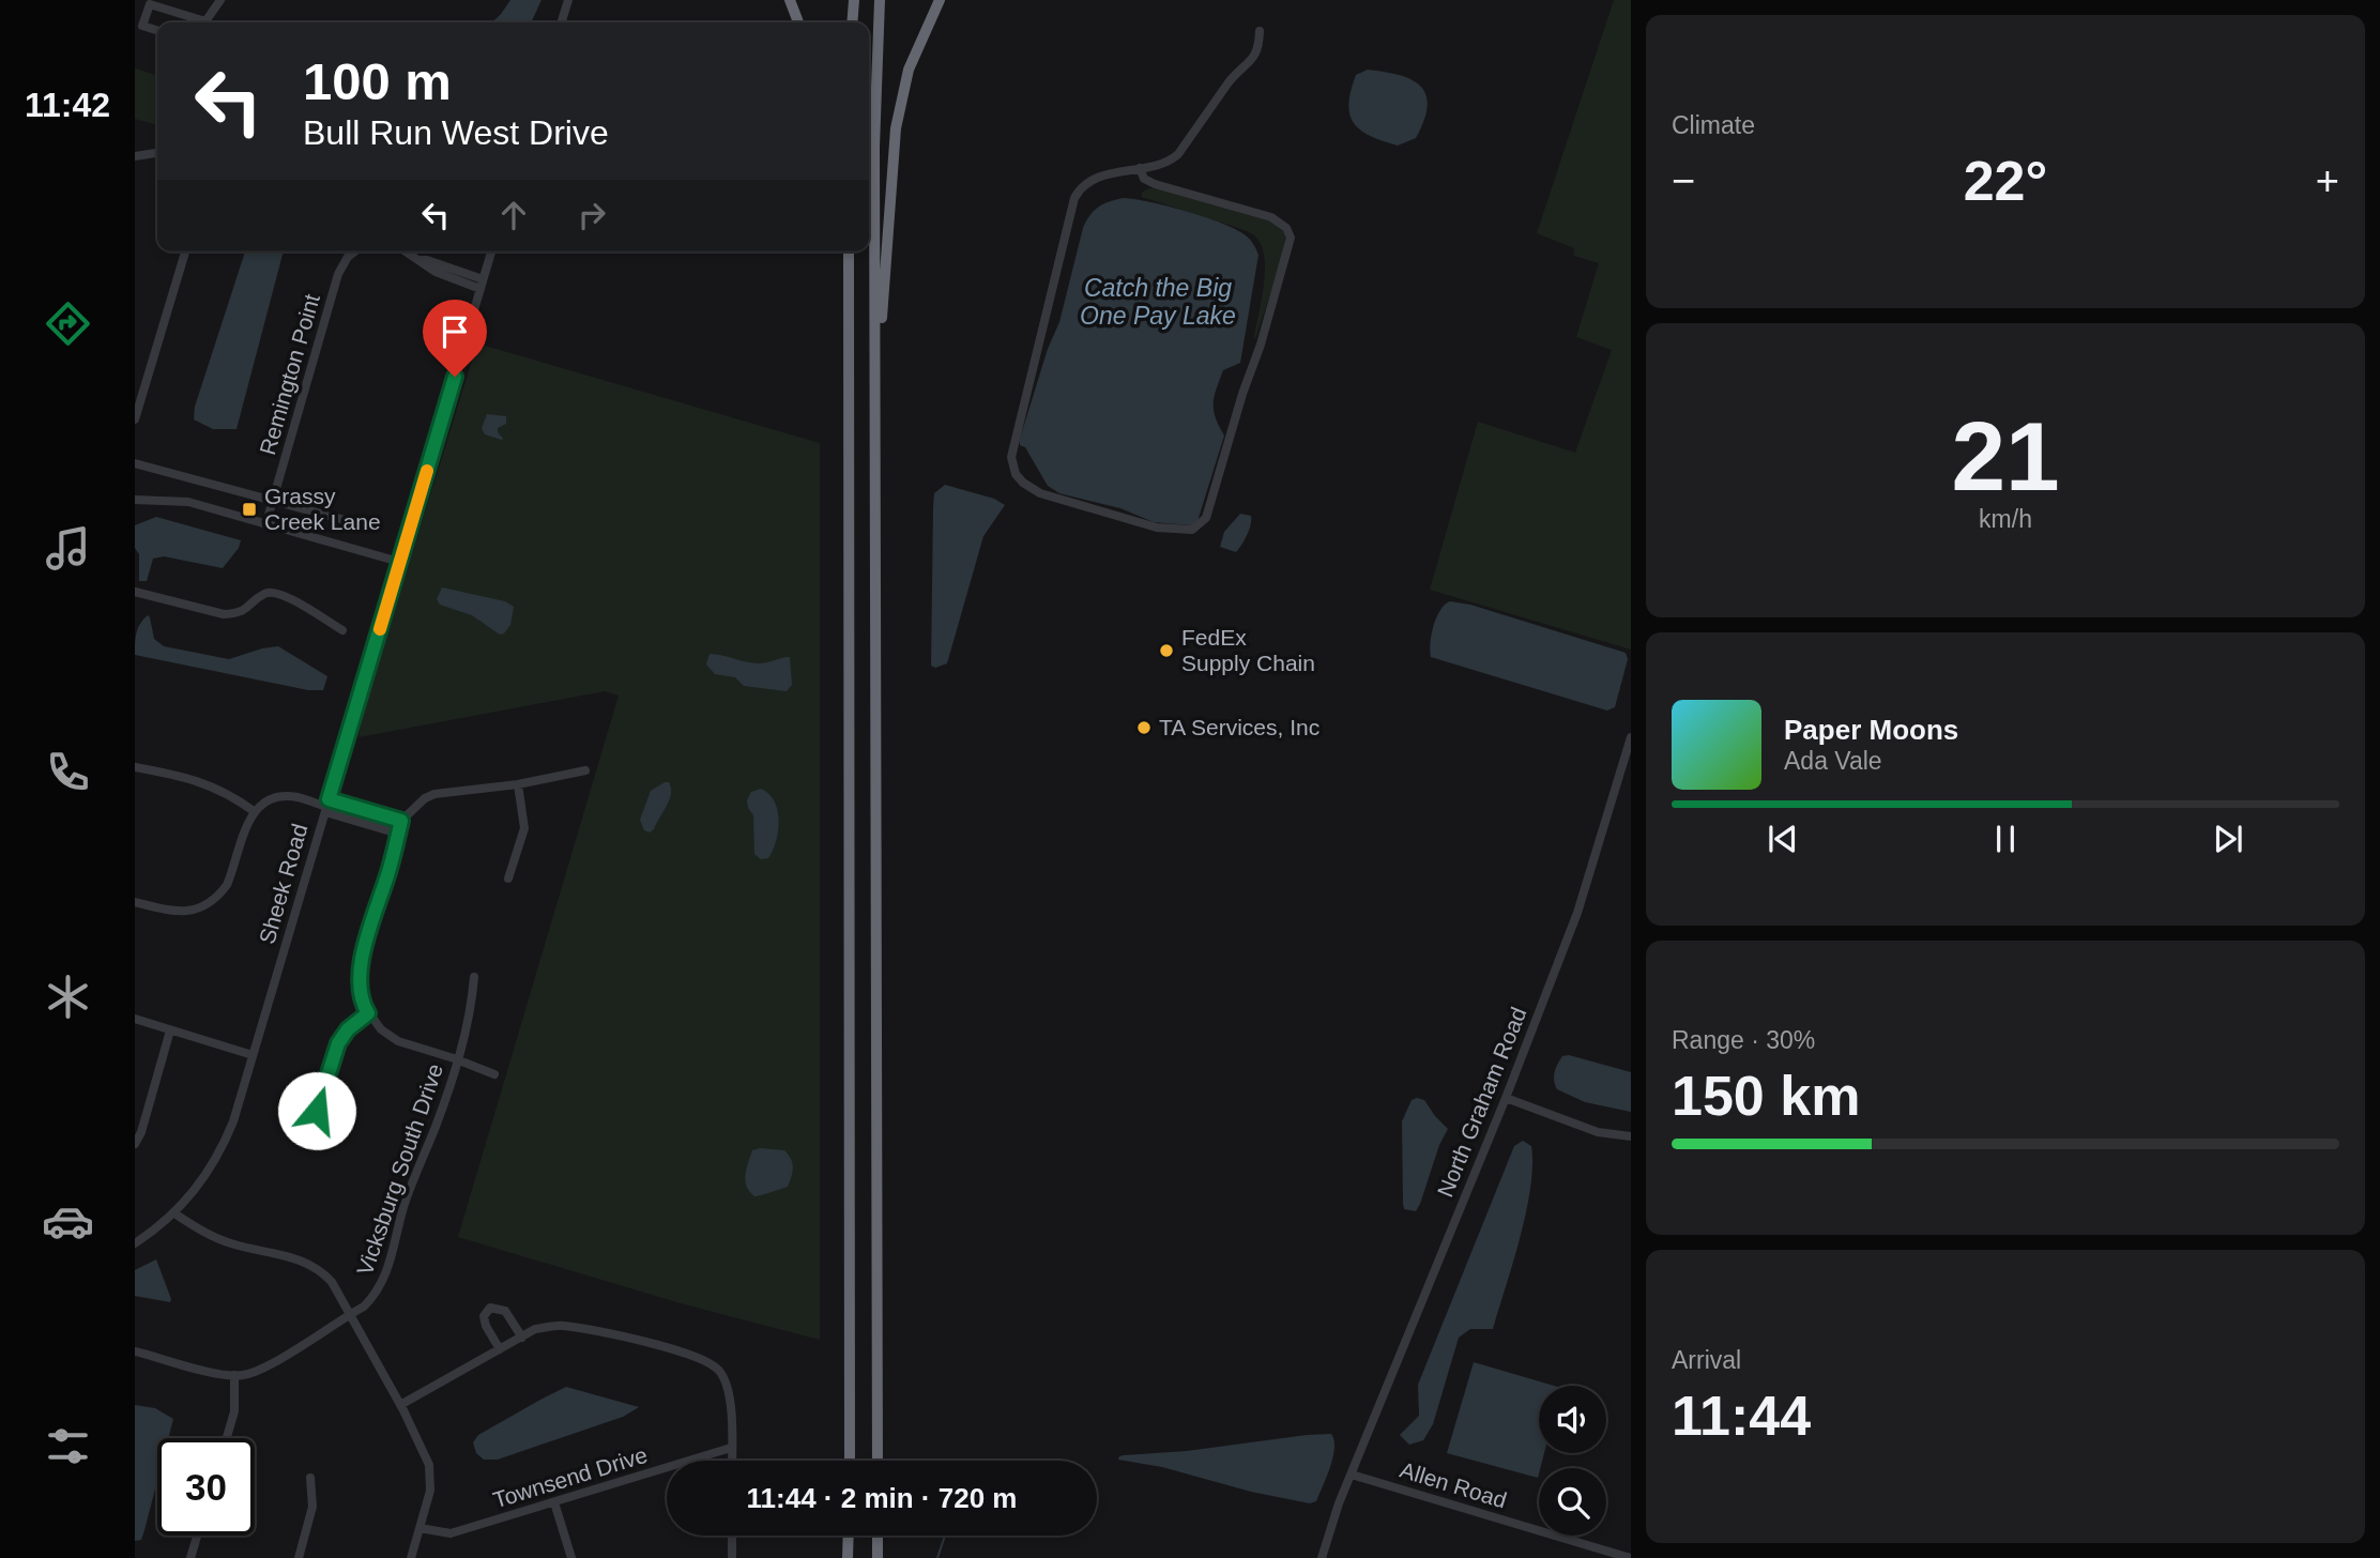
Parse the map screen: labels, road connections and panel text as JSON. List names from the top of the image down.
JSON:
{
  "streets": {
    "street": [
      "Remington Point",
      "Sheek Road",
      "North Graham Road",
      "Vicksburg South Drive",
      "Townsend Drive",
      "Allen Road"
    ]
  },
  "crossings": [
    ["North Graham Road", "Allen Road"]
  ],
  "water": ["Catch the Big One Pay Lake"],
  "places": {
    "transit": ["Grassy Creek Lane"],
    "other": ["FedEx Supply Chain", "TA Services, Inc"]
  },
  "page": {
    "tabs": "11:42",
    "tile": [
      "Climate",
      ["21", "km/h"],
      ["Range · 30%", "150 km"],
      ["Arrival", "11:44"]
    ],
    "turn": ["100 m", "Bull Run West Drive"],
    "heat": ["−", "22°", "+"],
    "song": ["Paper Moons", "Ada Vale"],
    "limit": "30",
    "trip": "11:44 · 2 min · 720 m"
  }
}
